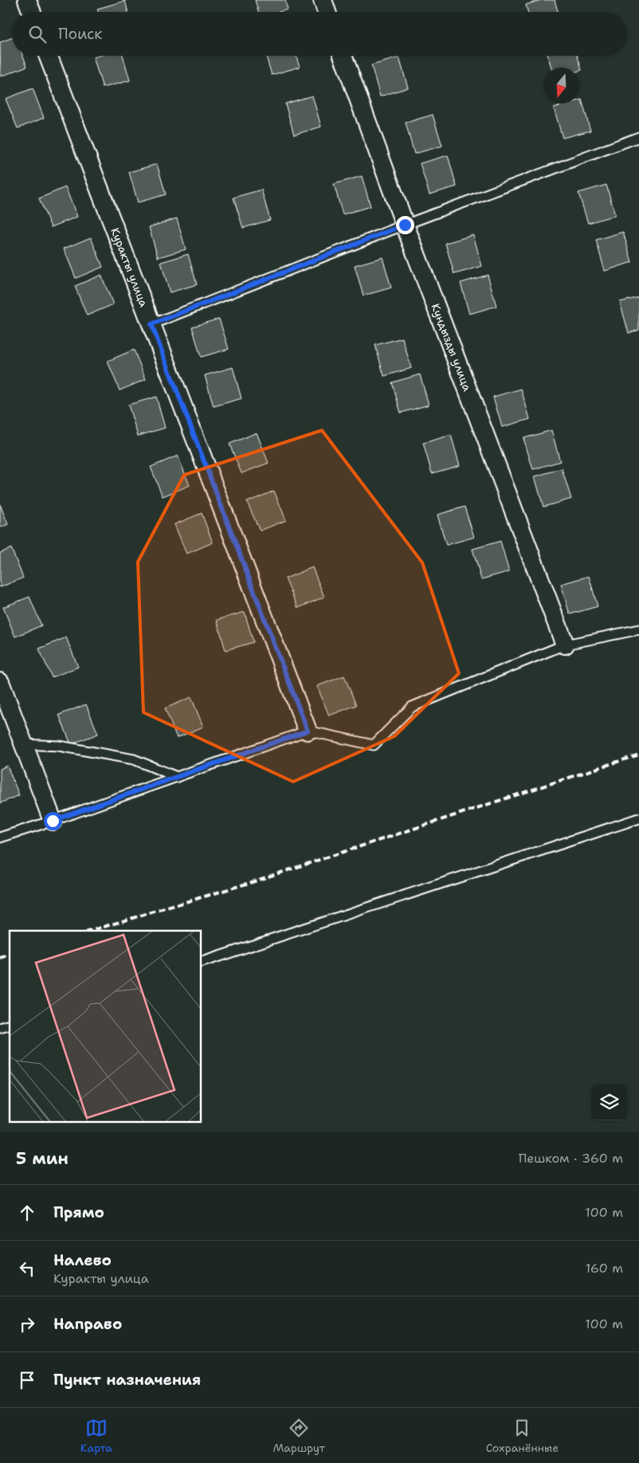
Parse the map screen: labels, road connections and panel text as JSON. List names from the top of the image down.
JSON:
{
  "streets": {
    "street": ["Куракты улица", "Кундызды улица"]
  },
  "north": "bottom",
  "page": {
    "search": "Поиск",
    "heading": ["5 мин", "Пешком · 360 m"],
    "list": [
      ["Прямо", "100 m"],
      ["Налево", "Куракты улица", "160 m"],
      ["Направо", "100 m"],
      "Пункт назначения"
    ],
    "nav": ["Карта", "Маршрут", "Сохранённые"]
  }
}
